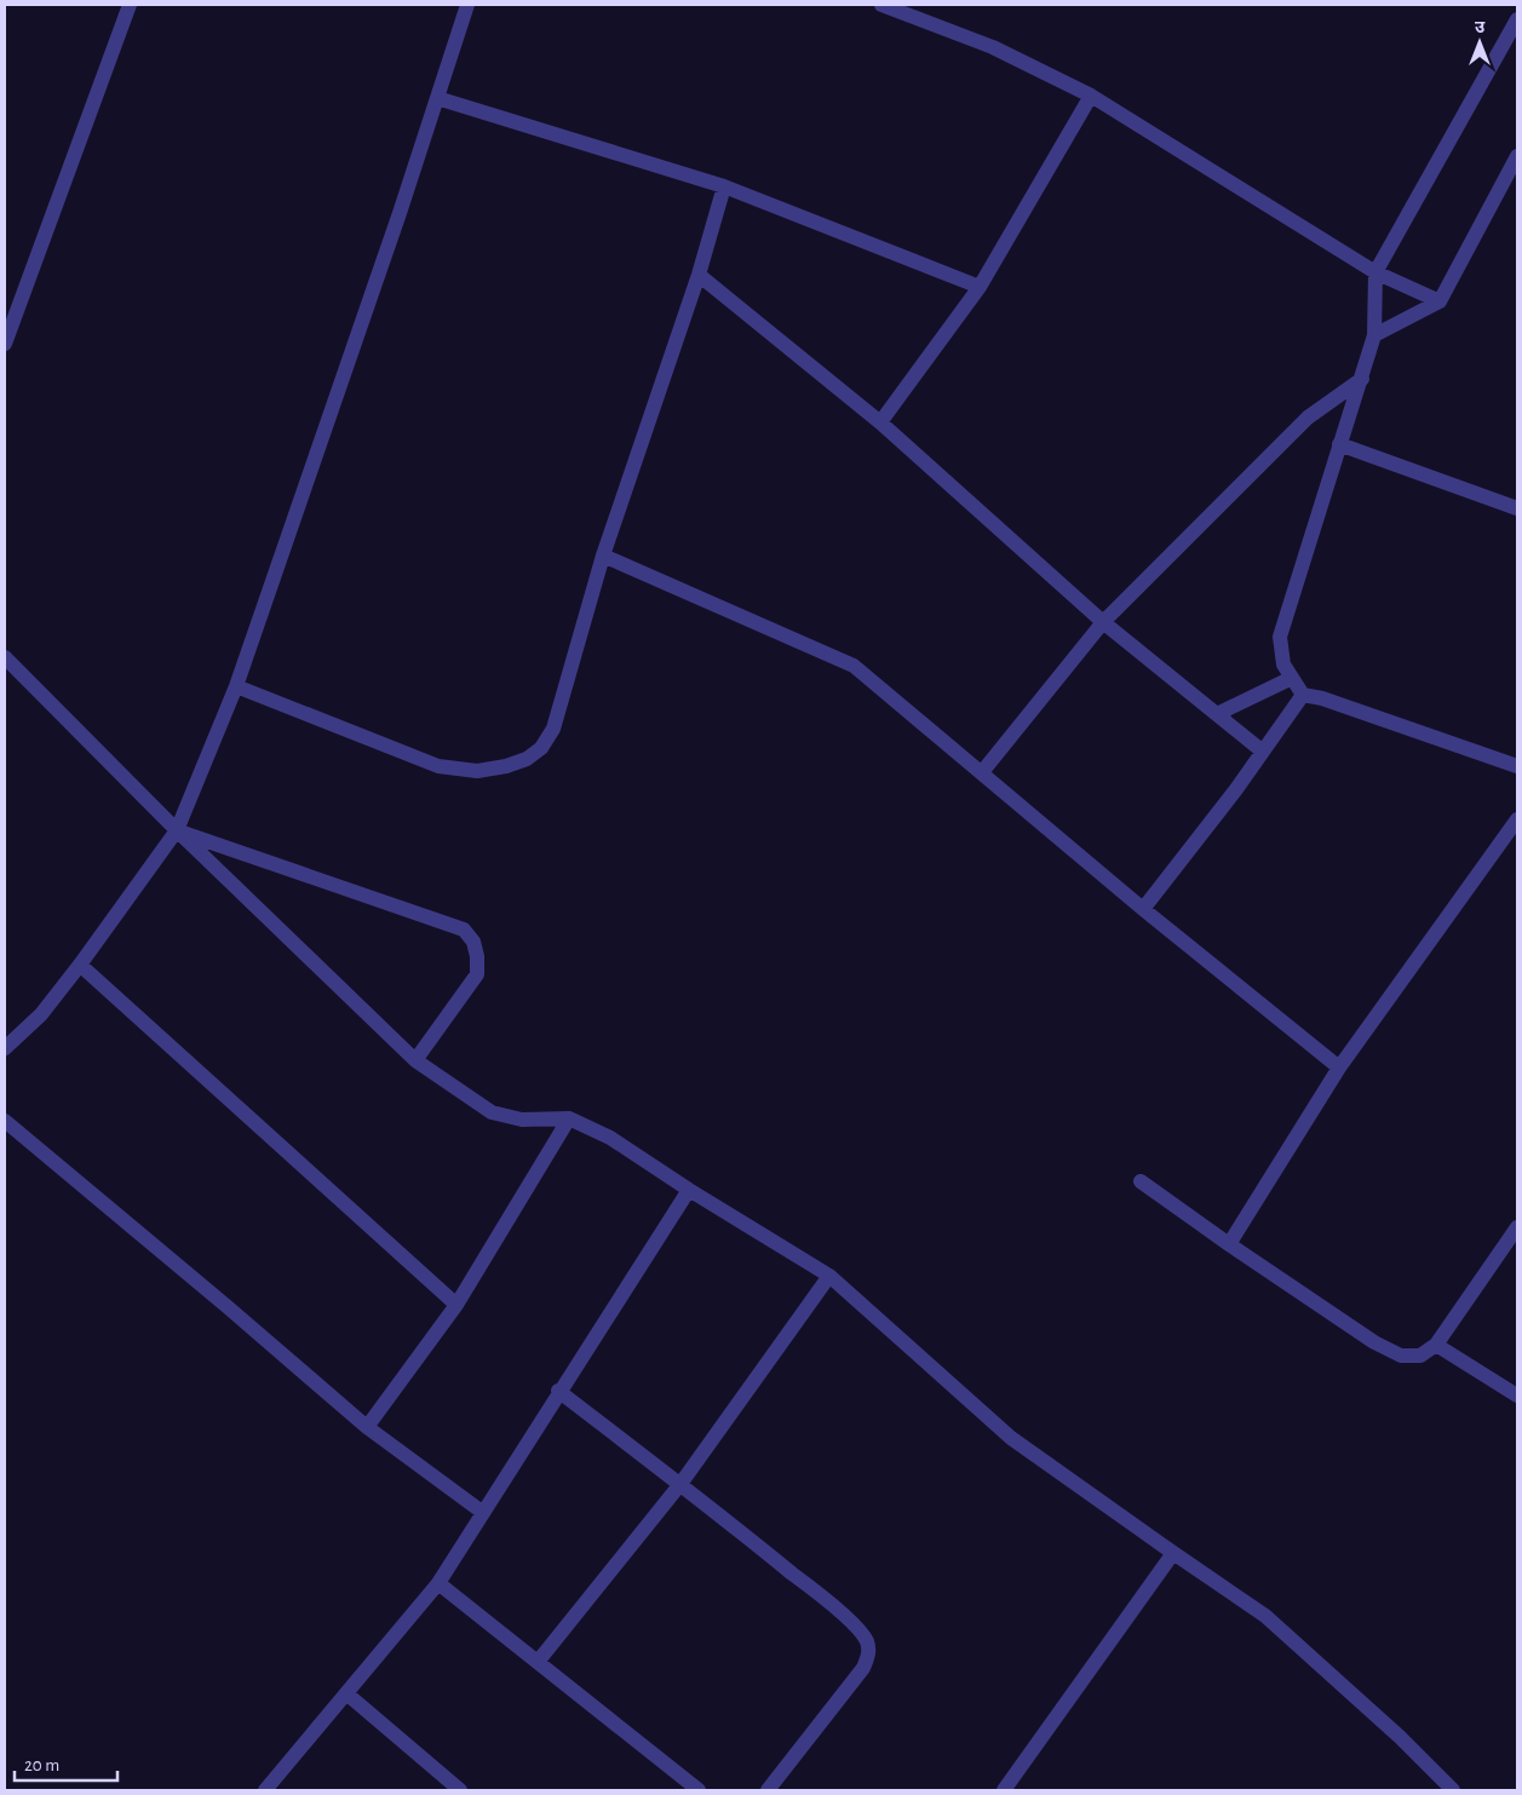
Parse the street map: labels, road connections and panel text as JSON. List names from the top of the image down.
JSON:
{
  "scale_bar": "20 m",
  "north": "top"
}
